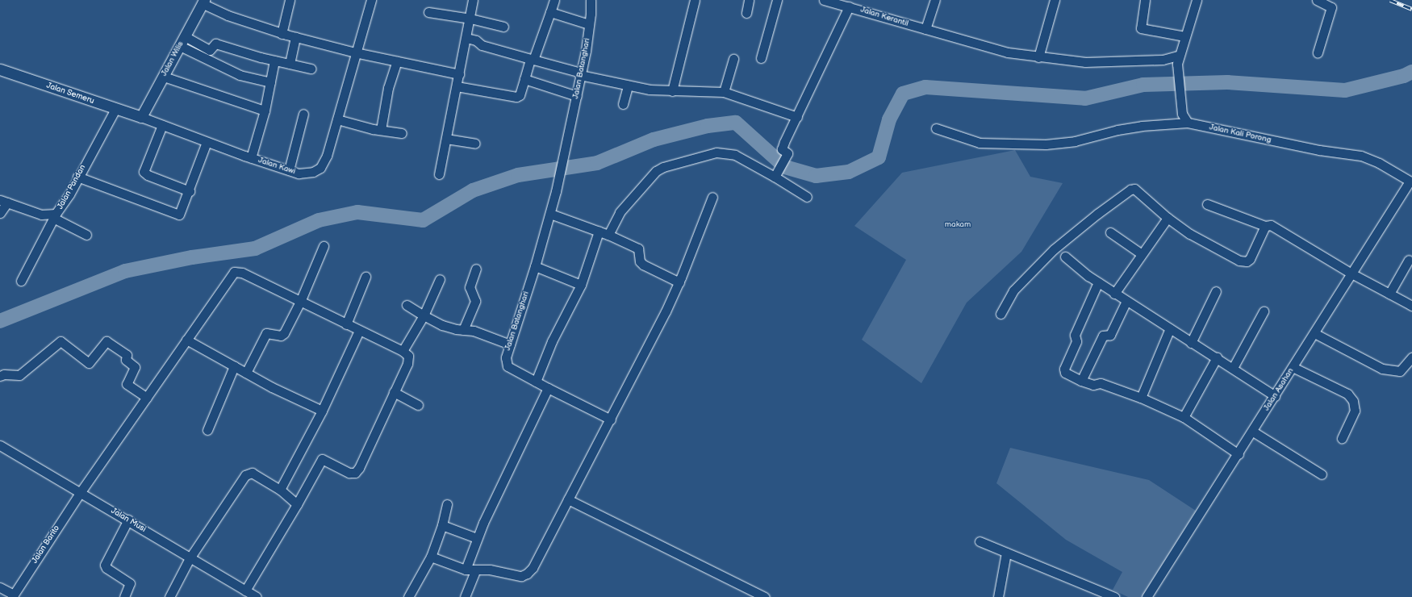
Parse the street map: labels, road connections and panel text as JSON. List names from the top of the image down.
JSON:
{
  "streets": {
    "main road": ["Jalan Wilis", "Jalan Semeru"],
    "street": [
      "Jalan Kerantil",
      "Jalan Batanghari",
      "Jalan Kali Porong",
      "Jalan Kawi",
      "Jalan Pandan",
      "Jalan Asahan",
      "Jalan Musi",
      "Jalan Barito"
    ]
  },
  "crossings": [
    ["Jalan Wilis", "Jalan Semeru"],
    ["Jalan Wilis", "Jalan Kawi"],
    ["Jalan Semeru", "Jalan Kawi"],
    ["Jalan Semeru", "Jalan Pandan"],
    ["Jalan Kali Porong", "Jalan Asahan"],
    ["Jalan Musi", "Jalan Barito"]
  ],
  "parks": ["makam"]
}
